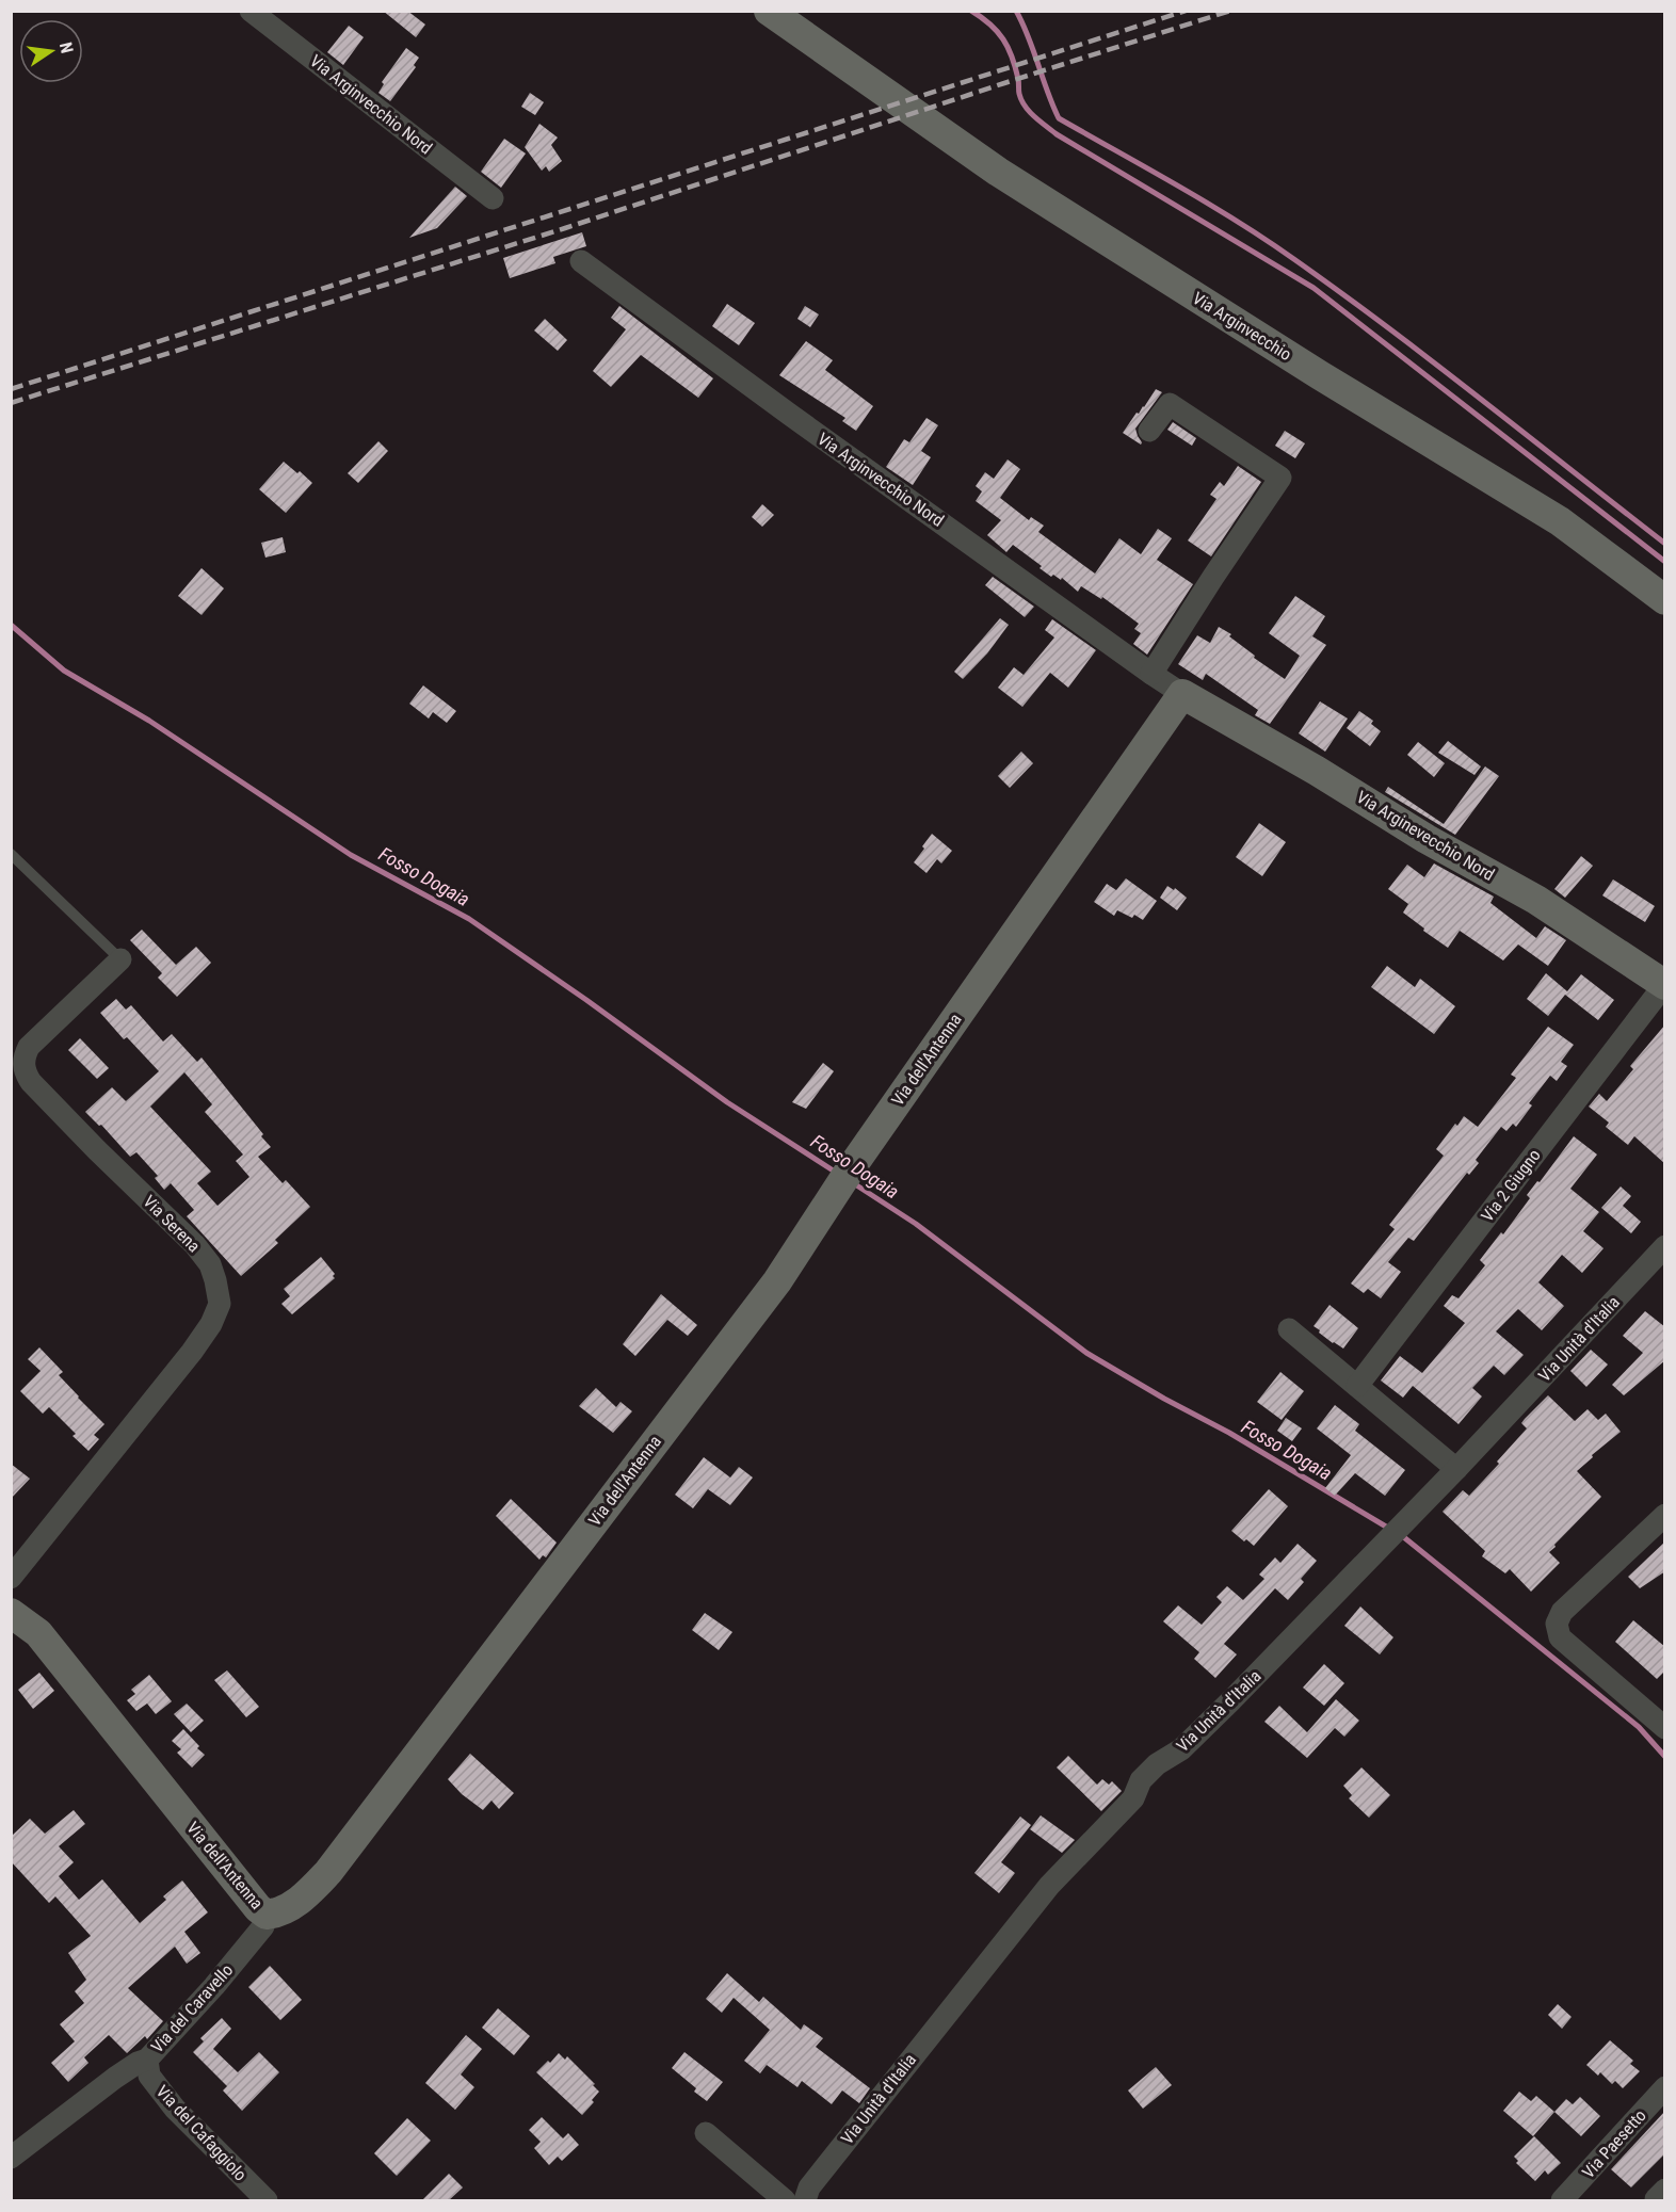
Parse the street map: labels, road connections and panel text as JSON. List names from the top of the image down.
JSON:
{
  "streets": {
    "street": [
      "Via Arginvecchio Nord",
      "Via Arginvecchio",
      "Via Arginevecchio Nord",
      "Via dell'Antenna",
      "Via 2 Giugno",
      "Via Serena",
      "Via Unità d'Italia",
      "Via del Caravello",
      "Via del Cafaggiolo",
      "Via Paesetto"
    ]
  },
  "crossings": [
    ["Via Arginvecchio Nord", "Via Arginevecchio Nord"],
    ["Via Arginvecchio Nord", "Via dell'Antenna"],
    ["Via Arginevecchio Nord", "Via dell'Antenna"],
    ["Via Arginevecchio Nord", "Via 2 Giugno"],
    ["Via dell'Antenna", "Via del Caravello"],
    ["Via del Caravello", "Via del Cafaggiolo"]
  ],
  "water": ["Fosso Dogaia"],
  "north": "right"
}
